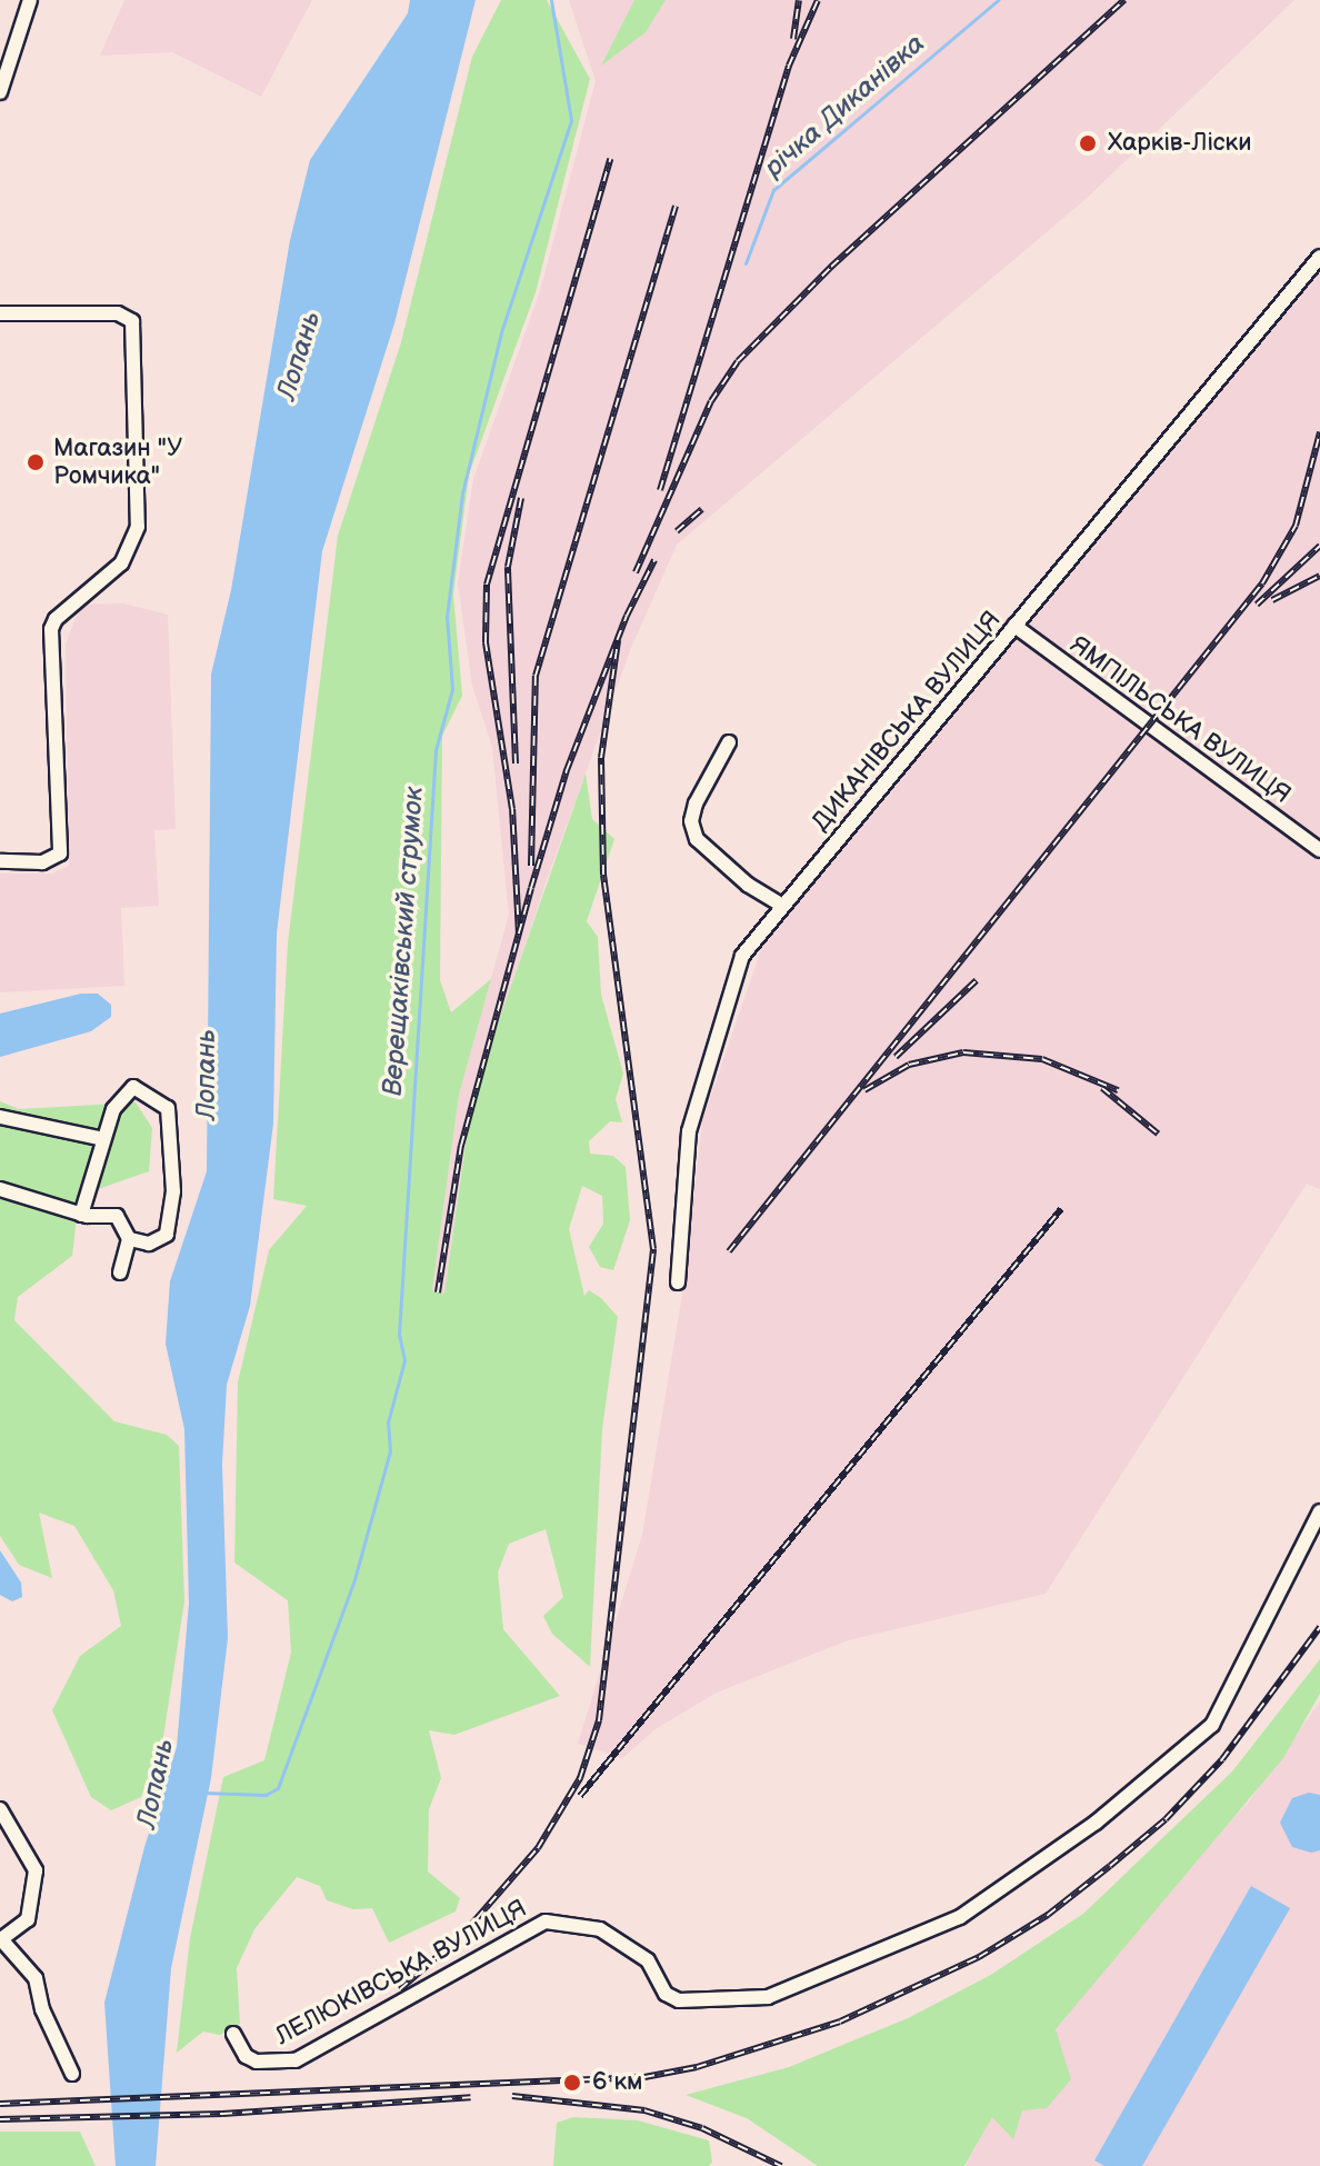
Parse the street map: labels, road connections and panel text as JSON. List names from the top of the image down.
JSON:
{
  "streets": {
    "street": ["ЯМПІЛЬСЬКА ВУЛИЦЯ", "ДИКАНІВСЬКА ВУЛИЦЯ", "ЛЕЛЮКІВСЬКА ВУЛИЦЯ"]
  },
  "crossings": [
    ["ЯМПІЛЬСЬКА ВУЛИЦЯ", "ДИКАНІВСЬКА ВУЛИЦЯ"]
  ],
  "water": ["річка Диканівка", "Лопань", "Верещаківський струмок"],
  "places": ["Харків-Ліски", "Магазин \"У Ромчика\"", "6 км"]
}
